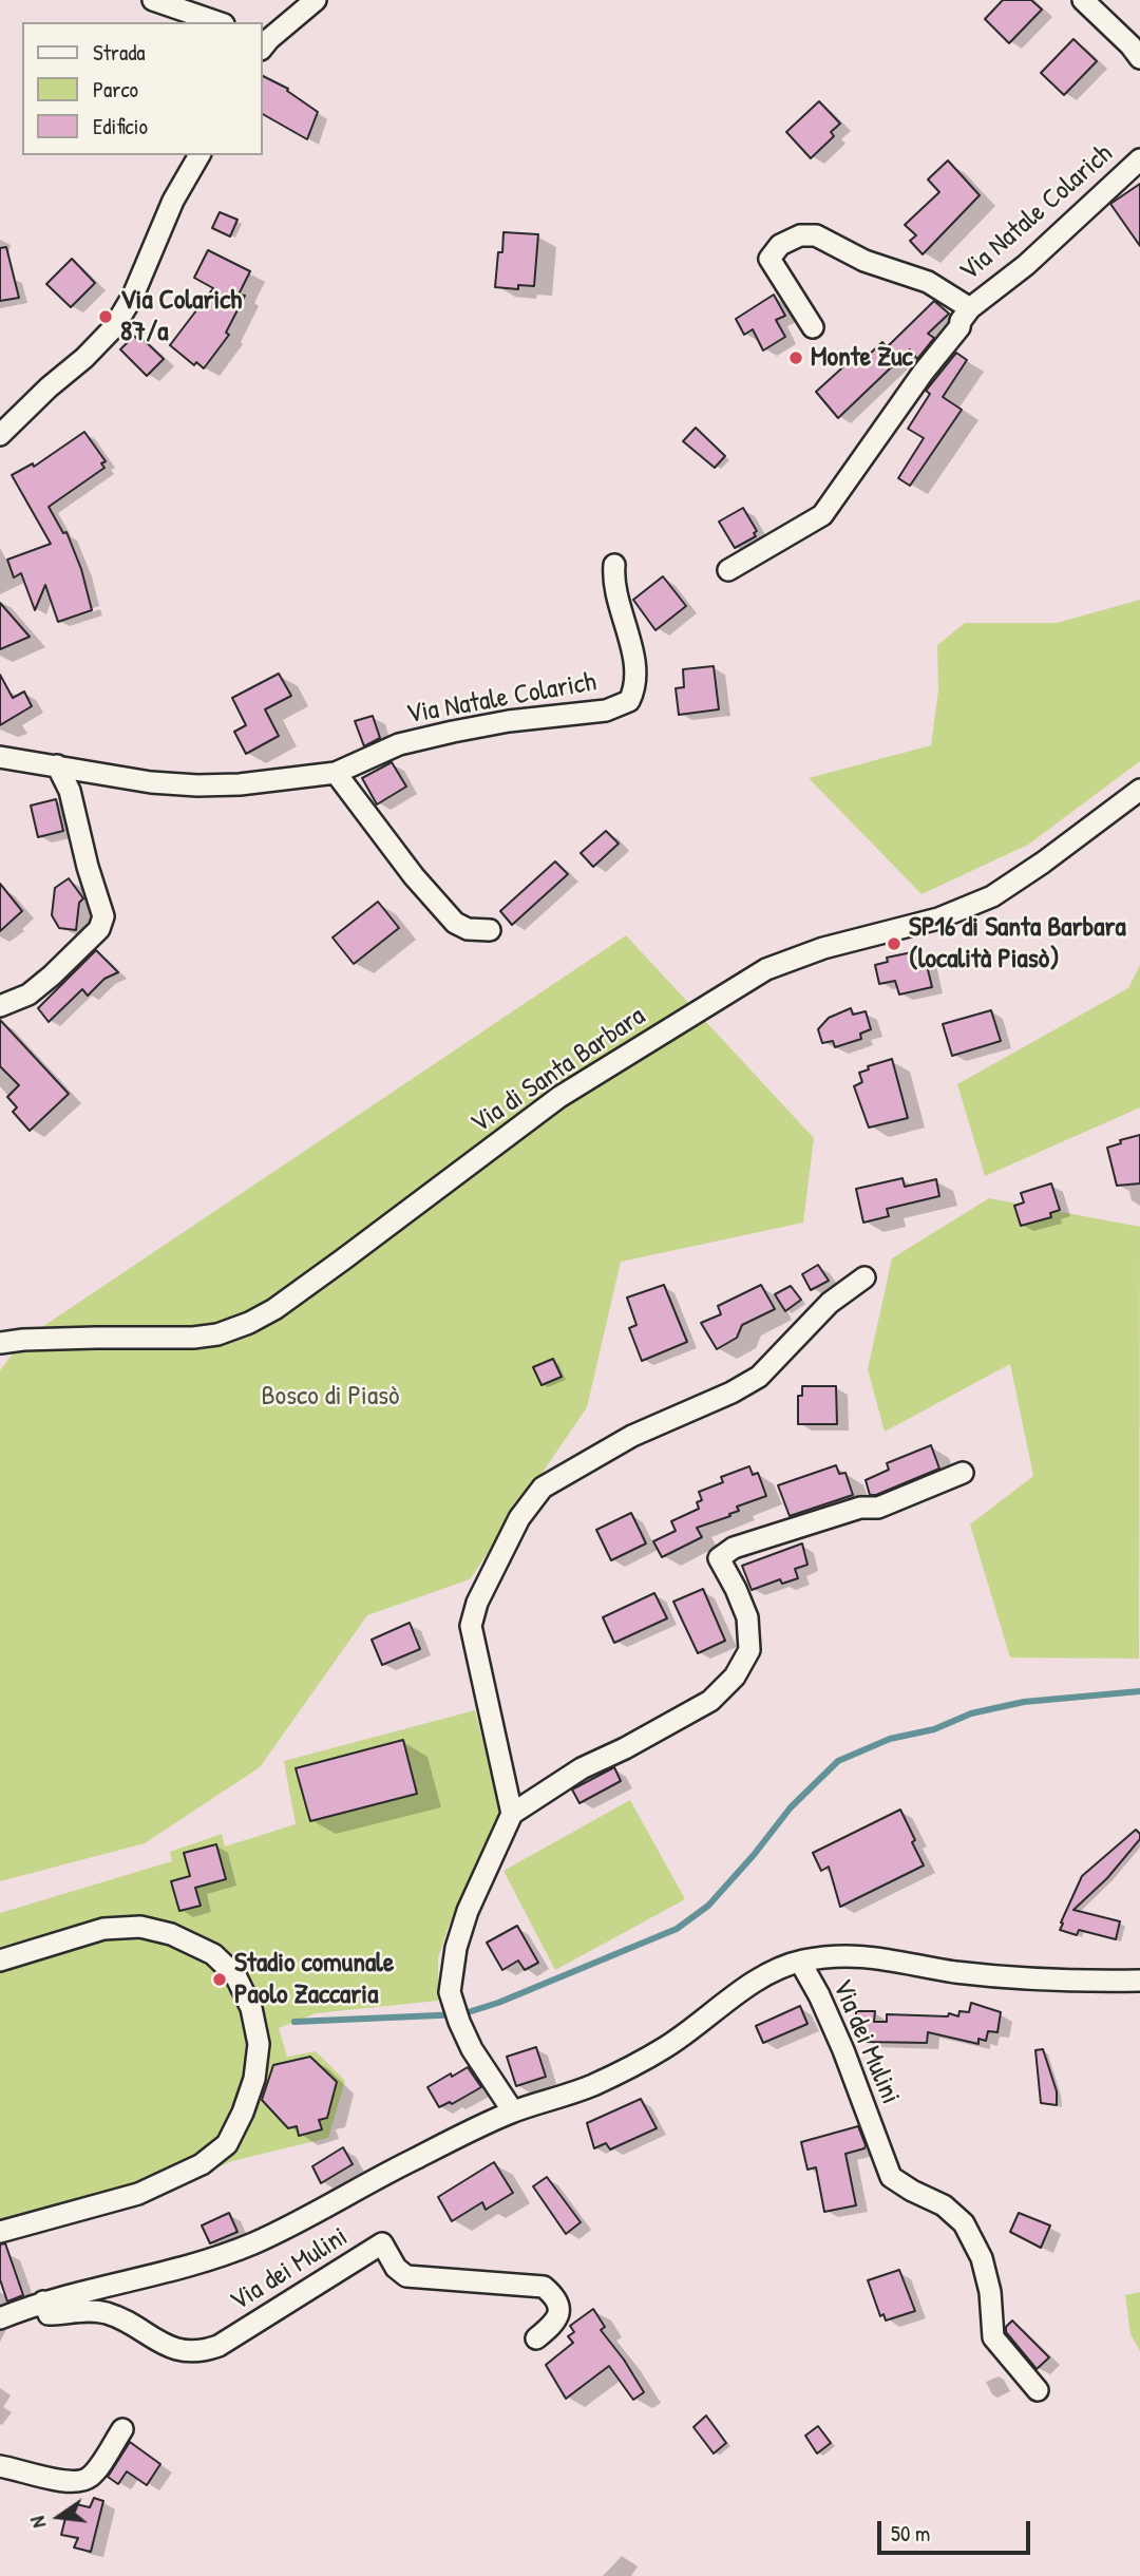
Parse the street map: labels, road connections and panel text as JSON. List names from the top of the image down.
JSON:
{
  "streets": {
    "street": ["Via Natale Colarich", "Via di Santa Barbara", "Via dei Mulini"]
  },
  "parks": ["Bosco di Piasò"],
  "places": [
    "Via Colarich 87/a",
    "Monte Zuc",
    "SP16 di Santa Barbara (località Piasò)",
    "Stadio comunale Paolo Zaccaria"
  ],
  "legend": ["Strada", "Parco", "Edificio"],
  "scale_bar": "50 m",
  "north": "left"
}
